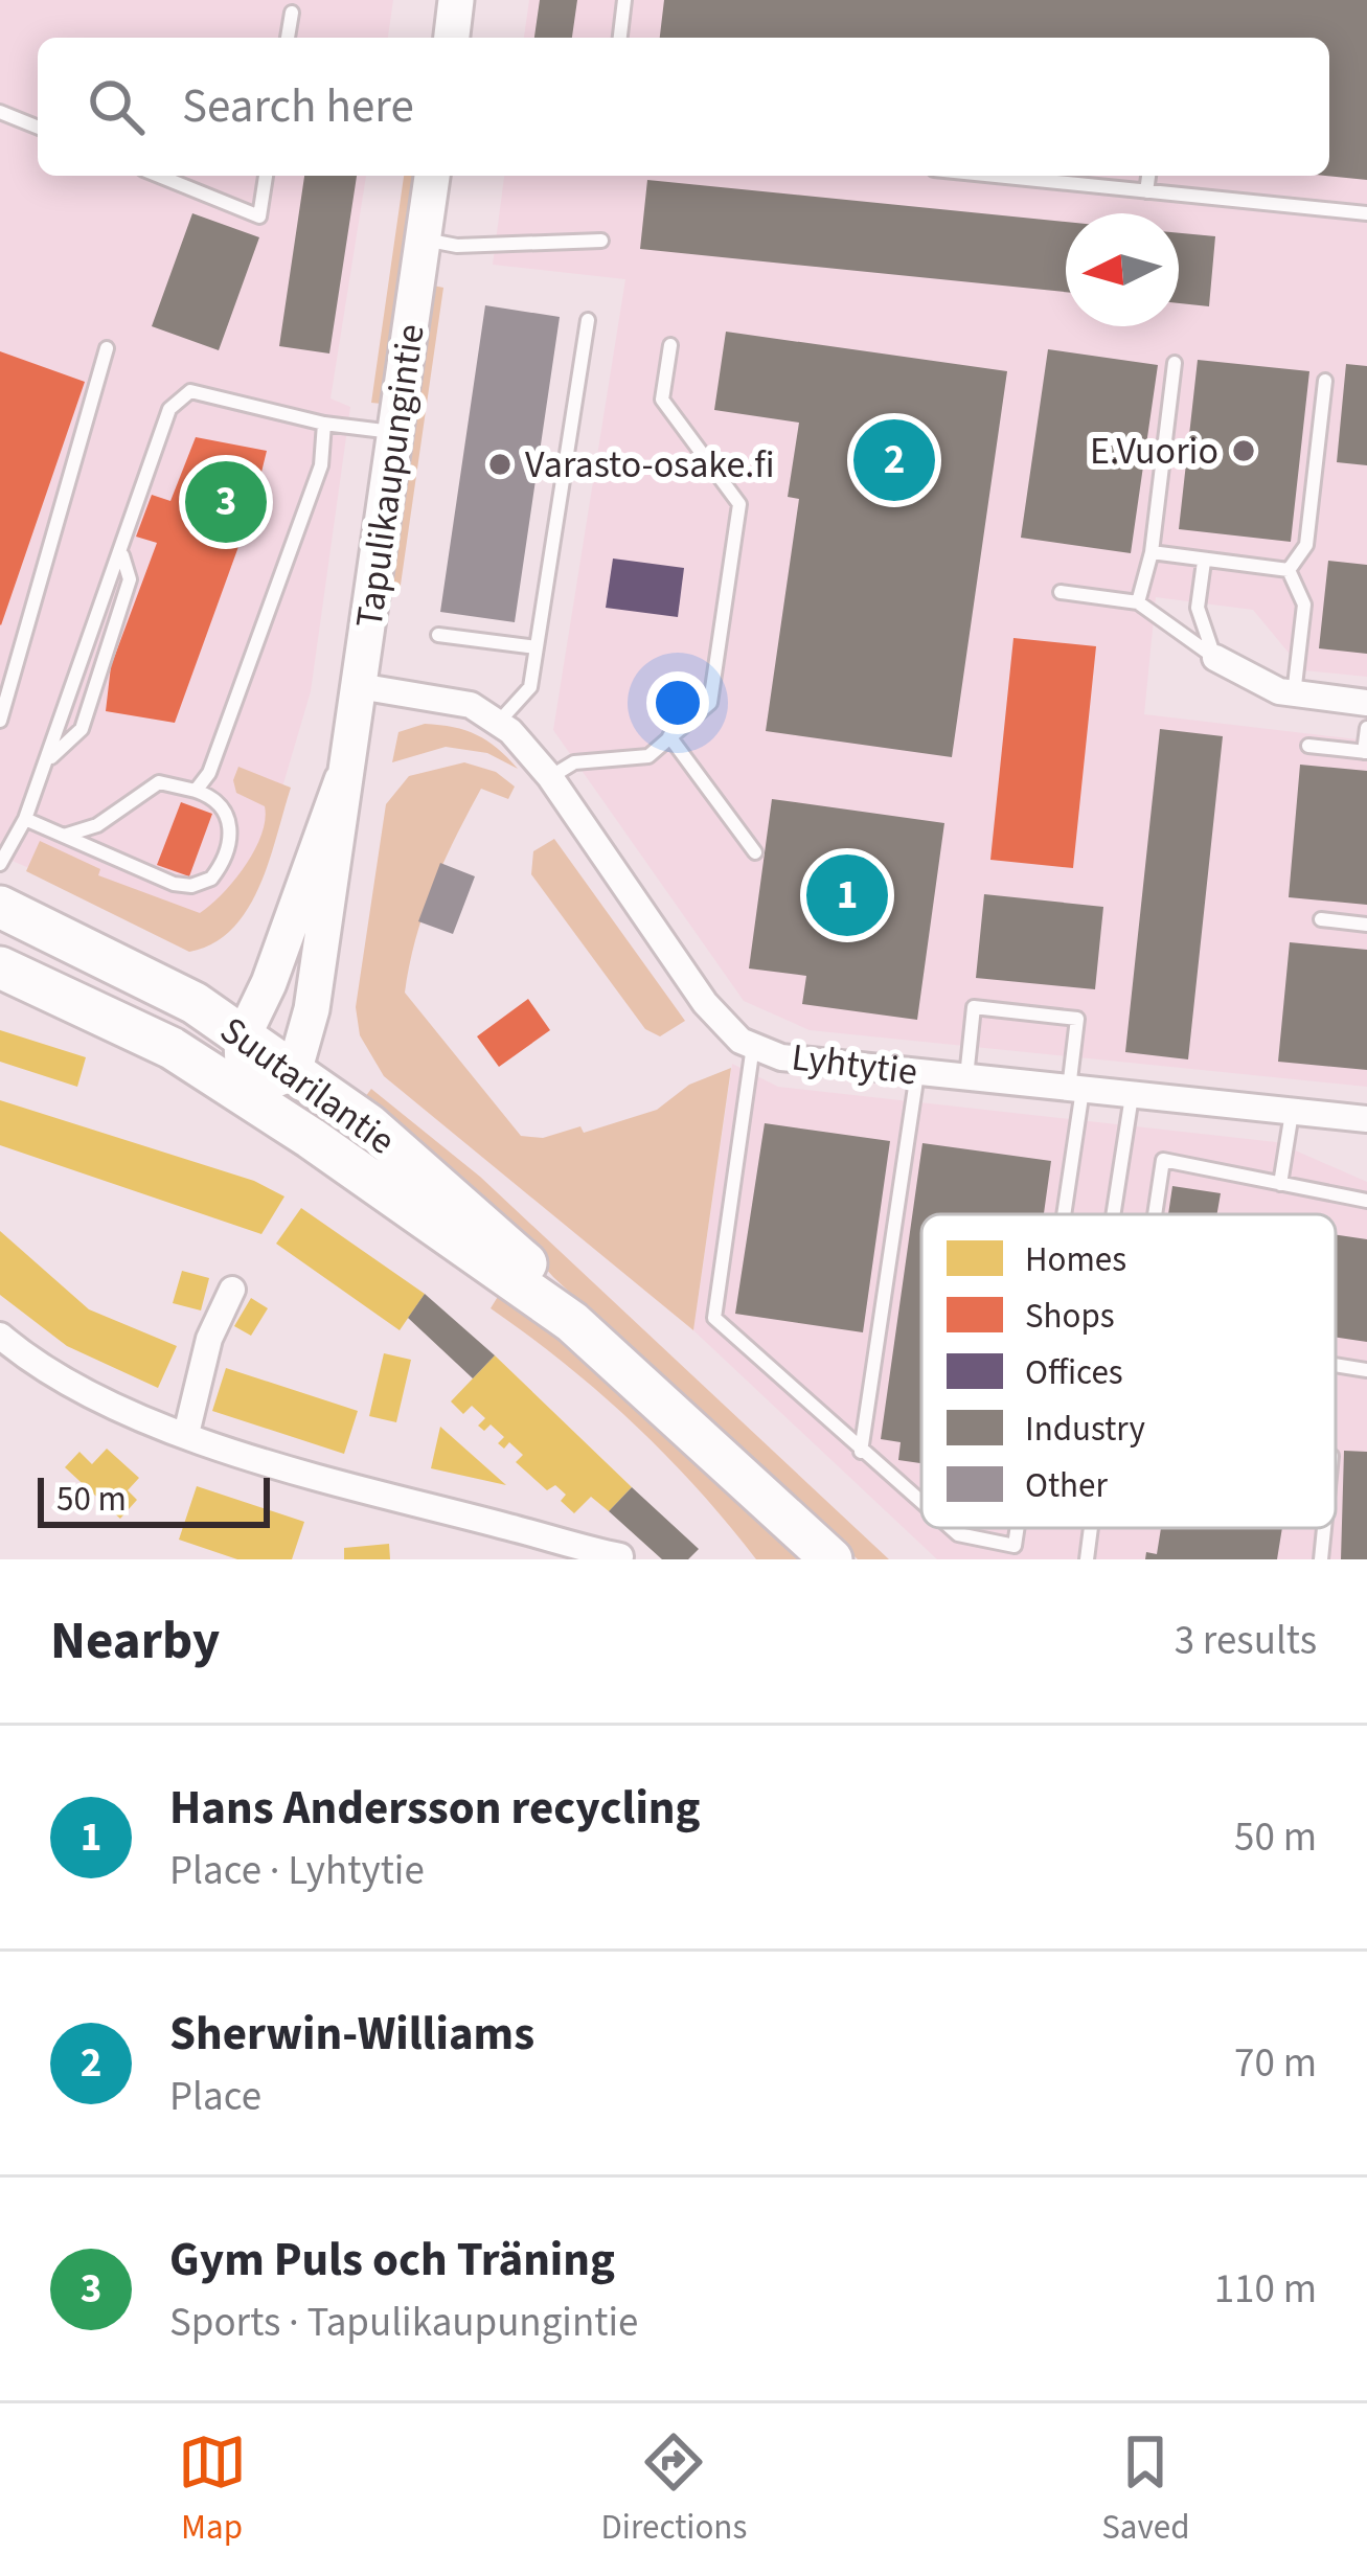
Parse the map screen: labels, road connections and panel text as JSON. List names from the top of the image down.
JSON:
{
  "streets": {
    "main road": ["Tapulikaupungintie", "Suutarilantie"],
    "street": ["Lyhtytie"]
  },
  "crossings": [
    ["Tapulikaupungintie", "Lyhtytie"],
    ["Tapulikaupungintie", "Suutarilantie"]
  ],
  "places": ["E.Vuorio", "Varasto-osake.fi"],
  "legend": [
    "Homes",
    "Shops",
    "Offices",
    "Industry",
    "Other"
  ],
  "scale_bar": "50 m",
  "north": "left",
  "page": {
    "search": "Search here",
    "pins": ["2", "3", "1"],
    "scale": "50 m",
    "heading": ["Nearby", "3 results"],
    "list": [
      {
        "mark": "1",
        "name": "Hans Andersson recycling",
        "note": "Place · Lyhtytie",
        "value": "50 m"
      },
      {
        "mark": "2",
        "name": "Sherwin-Williams",
        "note": "Place",
        "value": "70 m"
      },
      {
        "mark": "3",
        "name": "Gym Puls och Träning",
        "note": "Sports · Tapulikaupungintie",
        "value": "110 m"
      }
    ],
    "nav": ["Map", "Directions", "Saved"]
  }
}
